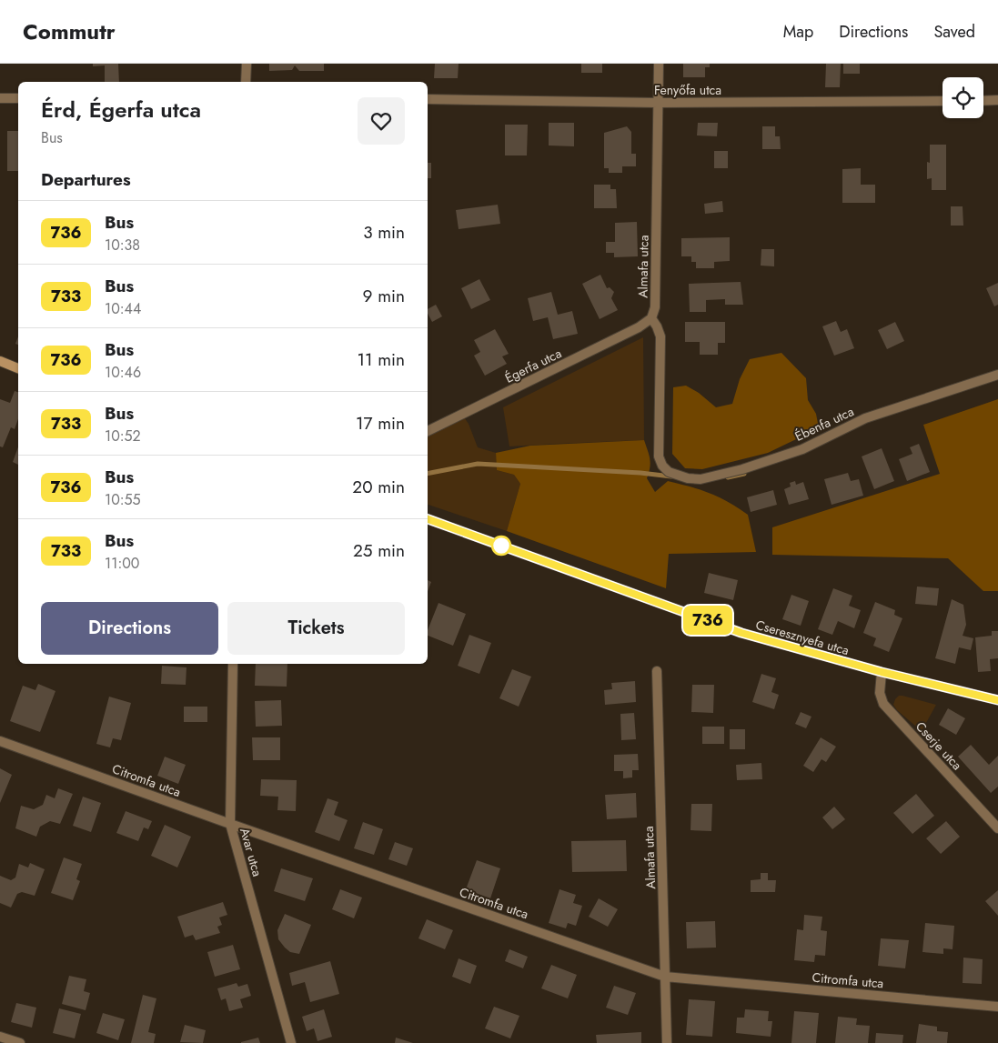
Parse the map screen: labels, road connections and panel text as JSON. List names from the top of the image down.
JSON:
{
  "streets": {
    "street": [
      "Fenyőfa utca",
      "Almafa utca",
      "Égerfa utca",
      "Ébenfa utca",
      "Cseresznyefa utca",
      "Cserje utca",
      "Citromfa utca",
      "Avar utca"
    ]
  },
  "crossings": [
    ["Fenyőfa utca", "Almafa utca"],
    ["Almafa utca", "Égerfa utca"],
    ["Almafa utca", "Ébenfa utca"],
    ["Almafa utca", "Citromfa utca"],
    ["Égerfa utca", "Ébenfa utca"],
    ["Cseresznyefa utca", "Cserje utca"],
    ["Citromfa utca", "Avar utca"]
  ],
  "lines": ["bus line 736"],
  "page": {
    "header": "Commutr",
    "nav": ["Map", "Directions", "Saved"],
    "on_map": "736",
    "heading": [
      ["Érd, Égerfa utca", "Bus"],
      "Departures"
    ],
    "list": [
      {
        "mark": "736",
        "name": "Bus",
        "note": "10:38",
        "value": "3 min"
      },
      {
        "mark": "733",
        "name": "Bus",
        "note": "10:44",
        "value": "9 min"
      },
      {
        "mark": "736",
        "name": "Bus",
        "note": "10:46",
        "value": "11 min"
      },
      {
        "mark": "733",
        "name": "Bus",
        "note": "10:52",
        "value": "17 min"
      },
      {
        "mark": "736",
        "name": "Bus",
        "note": "10:55",
        "value": "20 min"
      },
      {
        "mark": "733",
        "name": "Bus",
        "note": "11:00",
        "value": "25 min"
      }
    ],
    "buttons": ["Directions", "Tickets"]
  }
}
